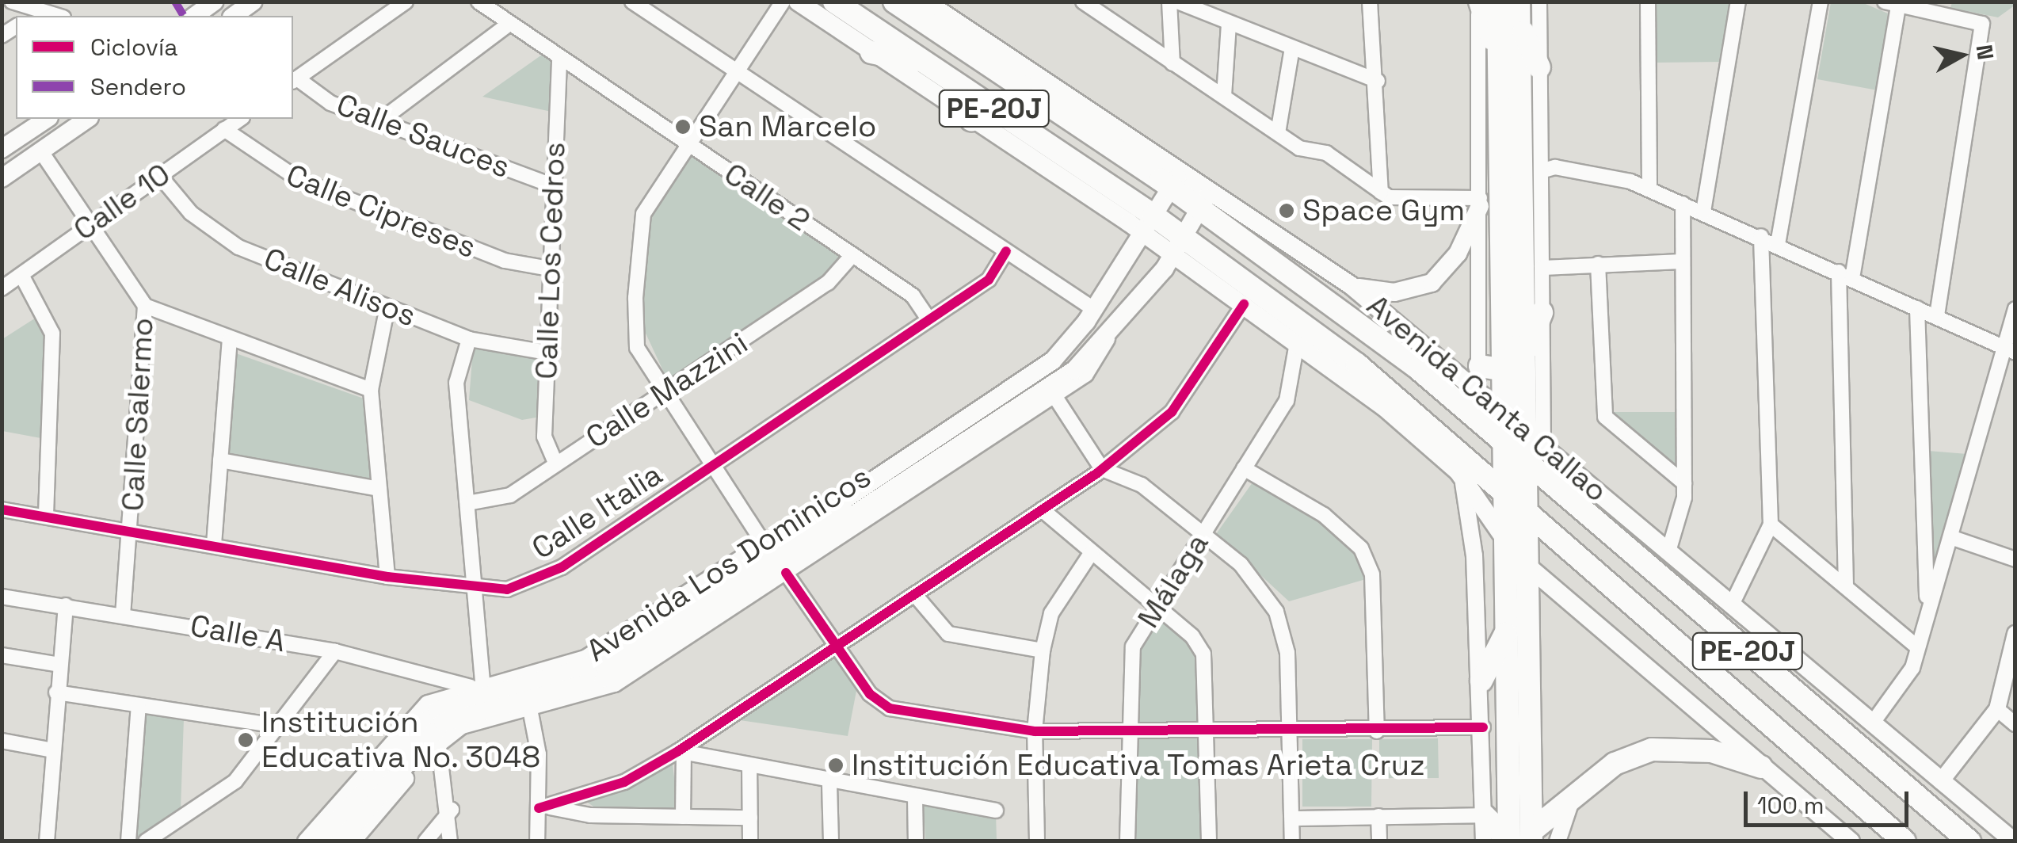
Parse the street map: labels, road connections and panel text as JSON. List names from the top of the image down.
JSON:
{
  "streets": {
    "main road": ["PE-20J", "Avenida Canta Callao", "Avenida Los Dominicos"],
    "street": [
      "Calle Sauces",
      "Calle 2",
      "Calle 10",
      "Calle Cipreses",
      "Calle Los Cedros",
      "Calle Alisos",
      "Calle Mazzini",
      "Calle Salermo",
      "Calle Italia",
      "Málaga",
      "Calle A"
    ]
  },
  "crossings": [
    ["Calle Sauces", "Calle Los Cedros"],
    ["Calle 2", "Calle Los Cedros"],
    ["Calle 2", "Calle Mazzini"],
    ["Calle 2", "Calle Italia"],
    ["Calle 10", "Calle Cipreses"],
    ["Calle 10", "Calle Alisos"],
    ["Calle 10", "Calle Salermo"],
    ["Calle Cipreses", "Calle Los Cedros"],
    ["Calle Los Cedros", "Calle Alisos"],
    ["Calle Los Cedros", "Calle Mazzini"],
    ["Avenida Canta Callao", "Avenida Los Dominicos"],
    ["Avenida Canta Callao", "Málaga"],
    ["Calle Salermo", "Calle Italia"],
    ["Calle Salermo", "Calle A"],
    ["Avenida Los Dominicos", "Calle A"]
  ],
  "places": [
    "San Marcelo",
    "Space Gym",
    "Institución Educativa No. 3048",
    "Institución Educativa Tomas Arieta Cruz"
  ],
  "legend": ["Ciclovía", "Sendero"],
  "scale_bar": "100 m",
  "north": "right"
}
